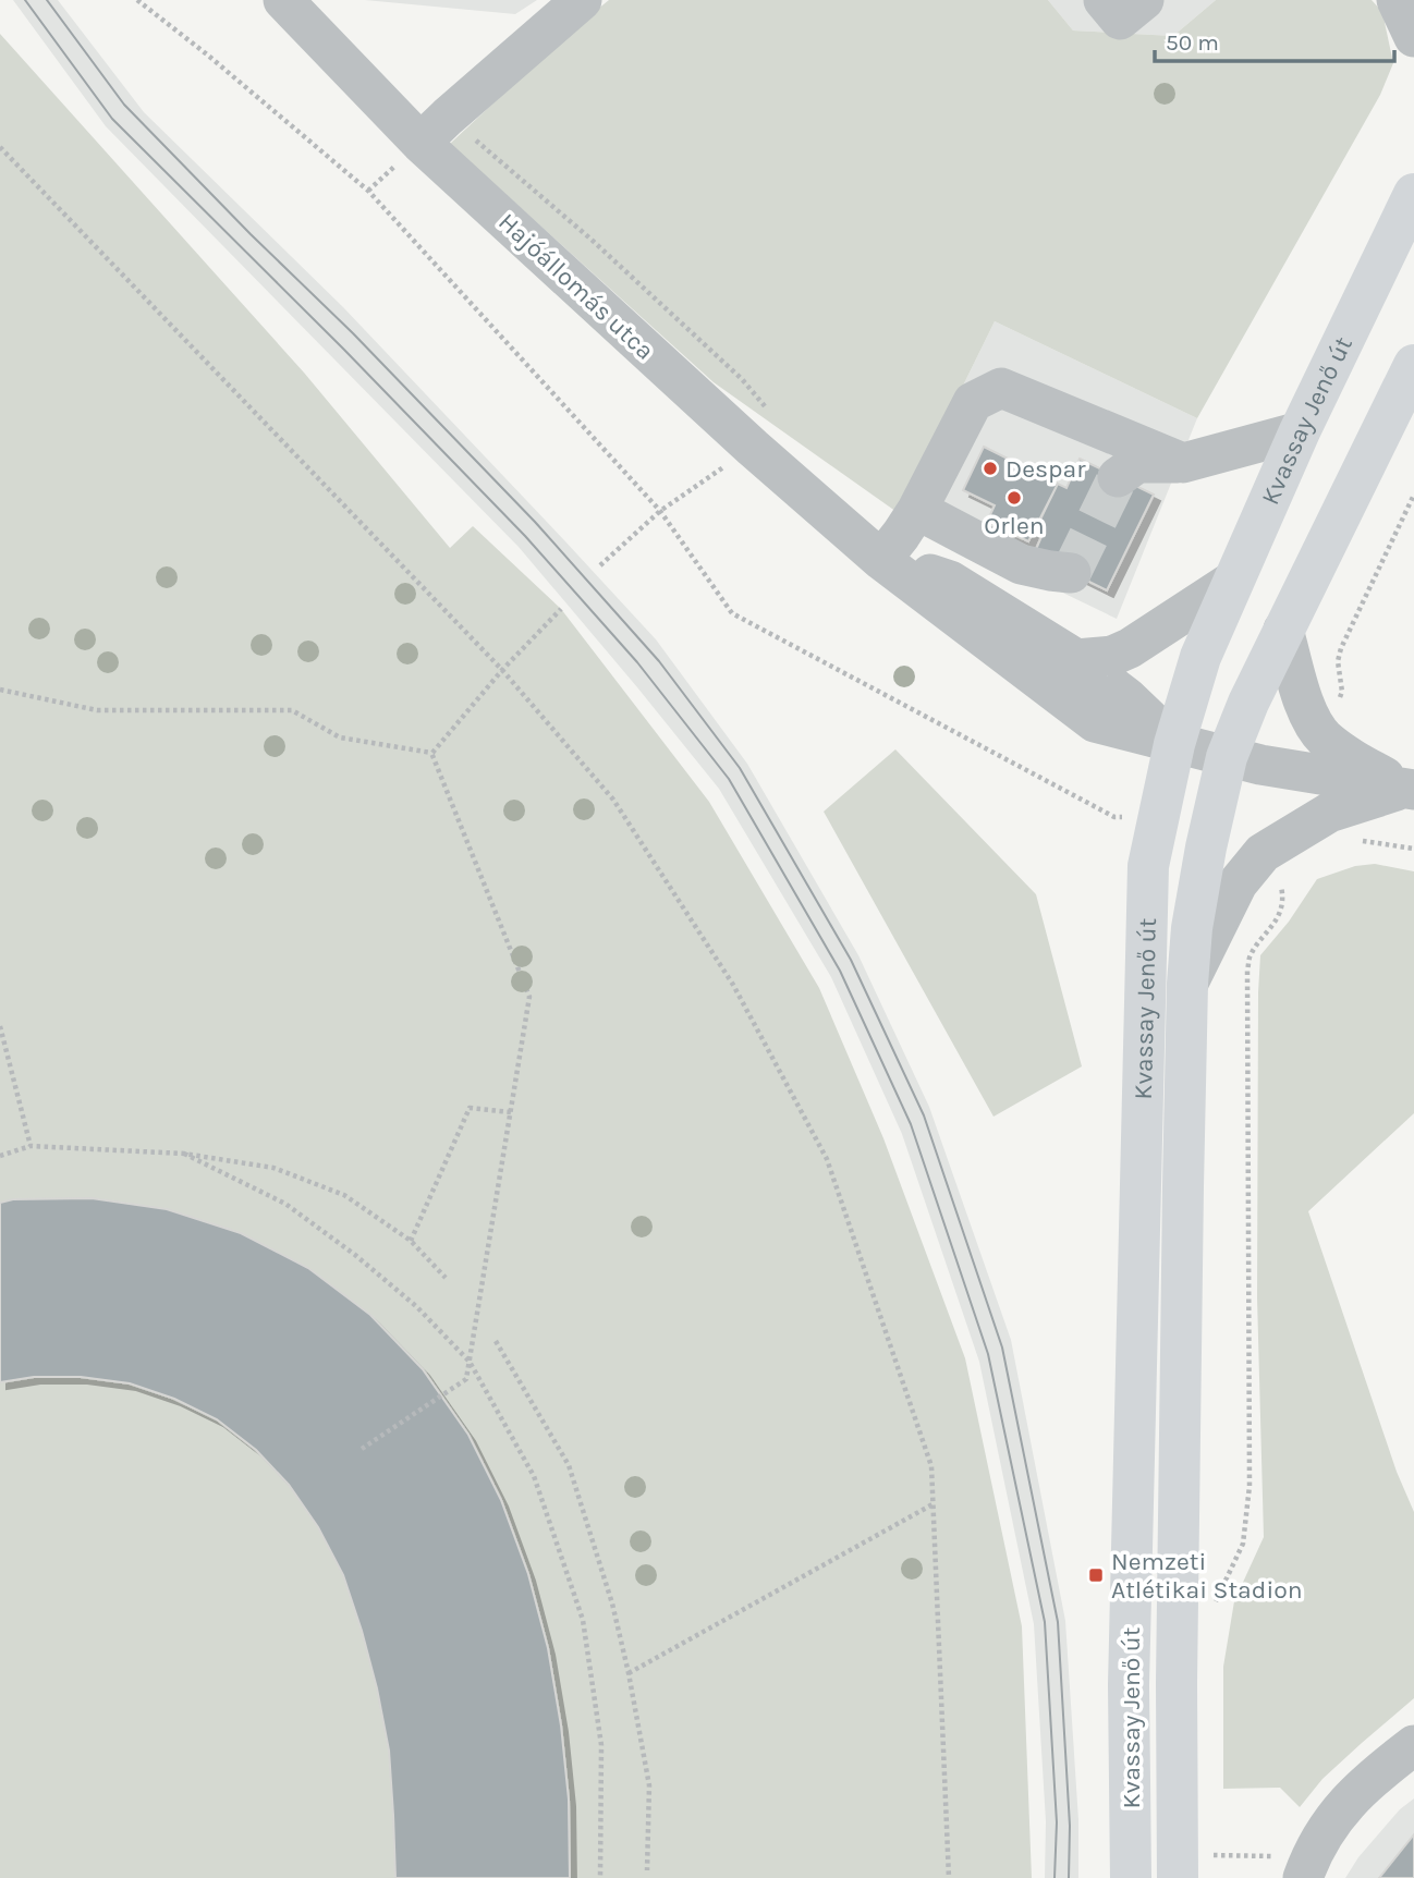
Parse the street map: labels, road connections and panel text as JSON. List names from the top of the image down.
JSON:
{
  "streets": {
    "main road": ["Kvassay Jenő út"],
    "street": ["Hajóállomás utca"]
  },
  "crossings": [
    ["Hajóállomás utca", "Kvassay Jenő út"]
  ],
  "places": {
    "other": ["Despar", "Orlen"],
    "transit": ["Nemzeti Atlétikai Stadion"]
  },
  "scale_bar": "50 m"
}
